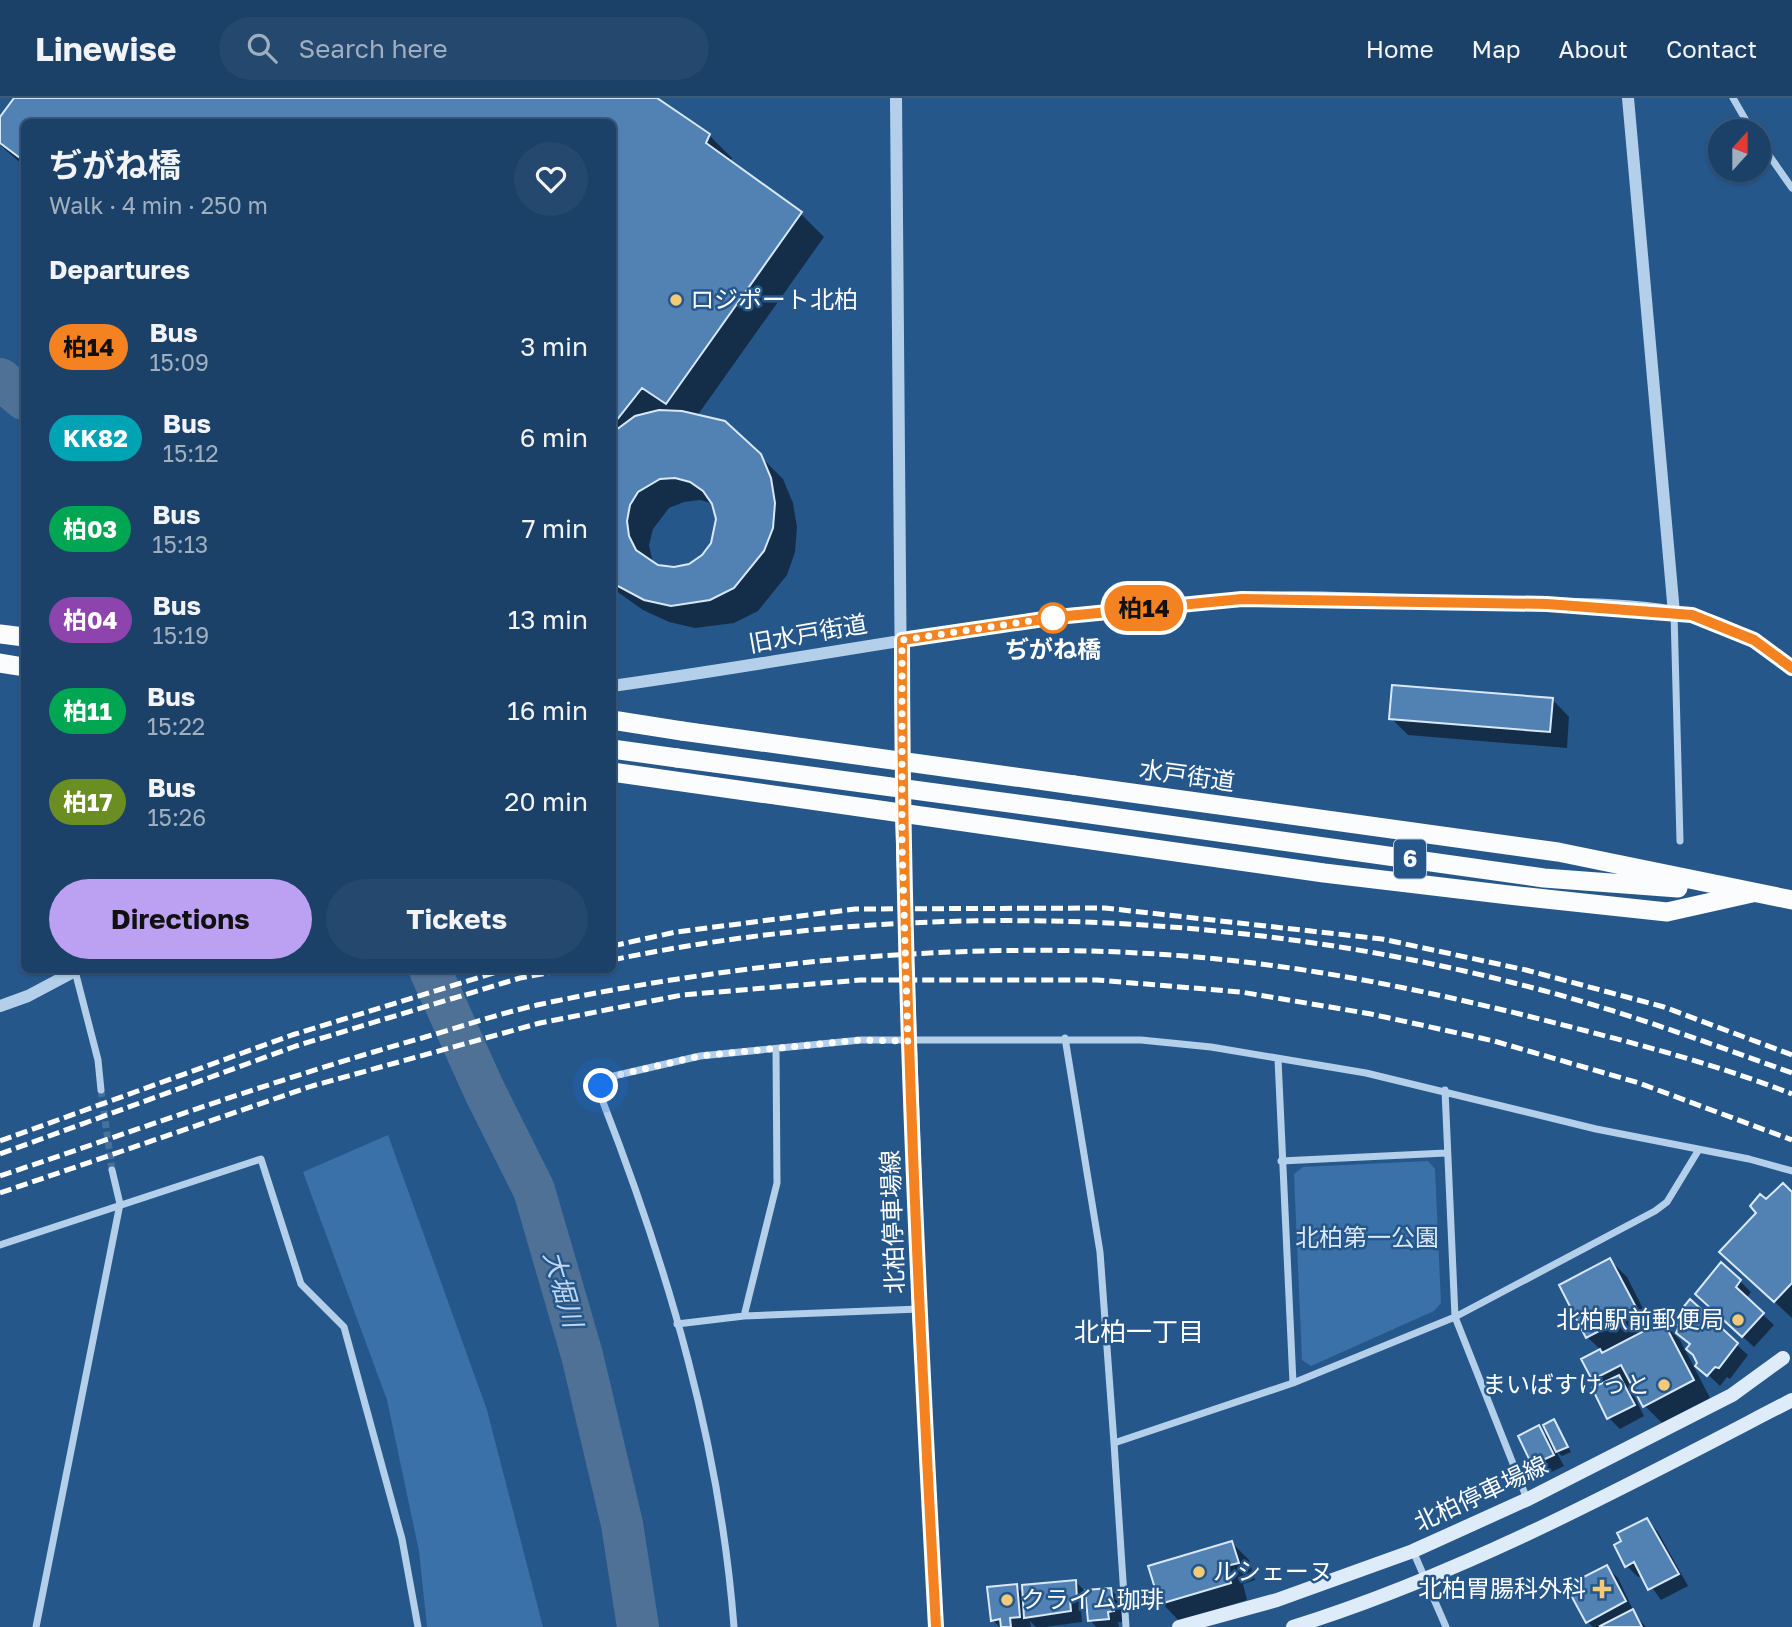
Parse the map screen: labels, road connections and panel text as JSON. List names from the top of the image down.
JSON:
{
  "streets": {
    "highway": ["水戸街道", "6"],
    "main road": ["北柏停車場線"],
    "street": ["旧水戸街道"]
  },
  "districts": ["北柏一丁目"],
  "water": ["大堀川"],
  "parks": ["北柏第一公園"],
  "places": {
    "other": [
      "ロジポート北柏",
      "ぢがね橋",
      "北柏駅前郵便局",
      "まいばすけっと",
      "ルシェーヌ",
      "クライム珈琲"
    ],
    "health": ["北柏胃腸科外科"]
  },
  "lines": ["bus line 柏14"],
  "north": "top",
  "page": {
    "header": "Linewise",
    "search": "Search here",
    "nav": [
      "Home",
      "Map",
      "About",
      "Contact"
    ],
    "on_map": "柏14",
    "heading": [
      ["ぢがね橋", "Walk · 4 min · 250 m"],
      "Departures"
    ],
    "list": [
      {
        "mark": "柏14",
        "name": "Bus",
        "note": "15:09",
        "value": "3 min"
      },
      {
        "mark": "KK82",
        "name": "Bus",
        "note": "15:12",
        "value": "6 min"
      },
      {
        "mark": "柏03",
        "name": "Bus",
        "note": "15:13",
        "value": "7 min"
      },
      {
        "mark": "柏04",
        "name": "Bus",
        "note": "15:19",
        "value": "13 min"
      },
      {
        "mark": "柏11",
        "name": "Bus",
        "note": "15:22",
        "value": "16 min"
      },
      {
        "mark": "柏17",
        "name": "Bus",
        "note": "15:26",
        "value": "20 min"
      }
    ],
    "buttons": ["Directions", "Tickets"]
  }
}
